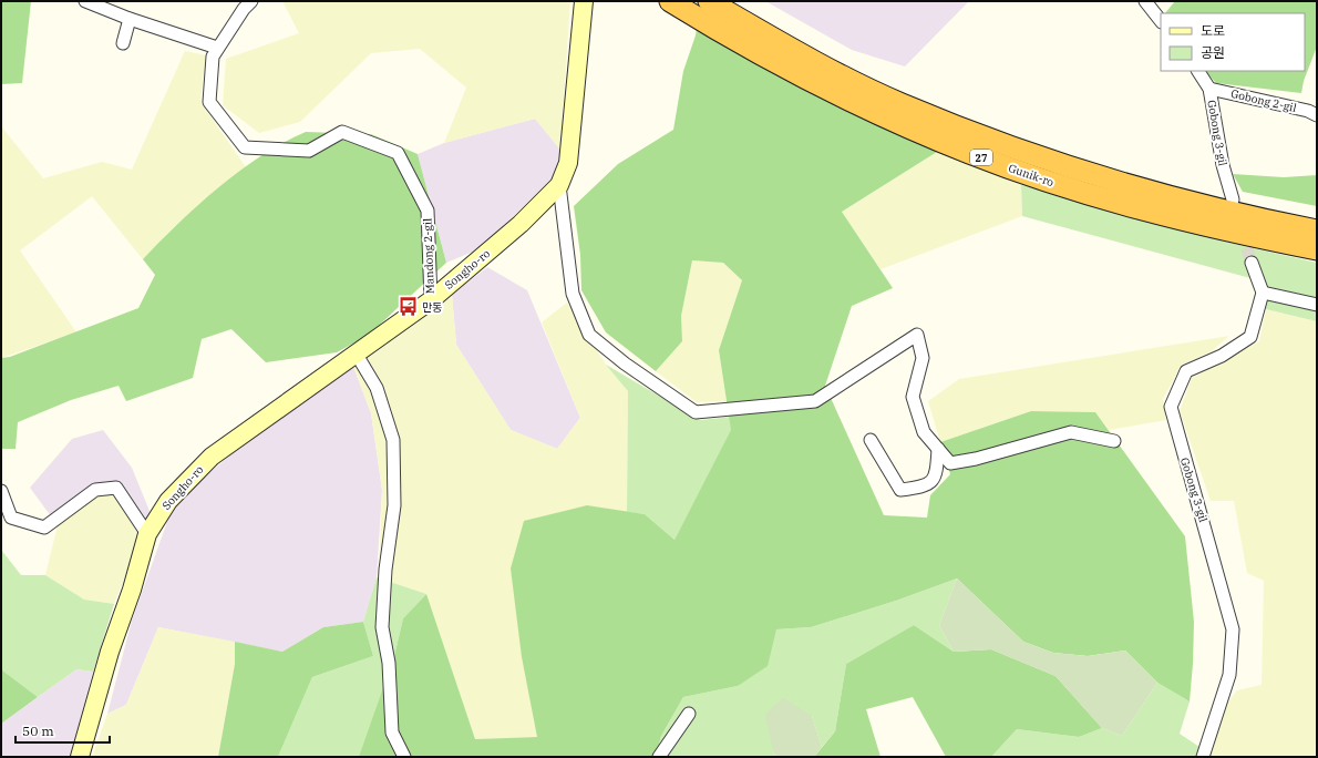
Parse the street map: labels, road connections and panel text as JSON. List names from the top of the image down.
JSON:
{
  "streets": {
    "highway": ["27", "Gunik-ro"],
    "main road": ["Songho-ro"],
    "street": ["Gobong 2-gil", "Gobong 3-gil", "Mandong 2-gil"]
  },
  "crossings": [
    ["Gobong 2-gil", "Gobong 3-gil"],
    ["Mandong 2-gil", "Songho-ro"]
  ],
  "places": {
    "bus stop": ["만동"]
  },
  "legend": ["도로", "공원"],
  "scale_bar": "50 m"
}
